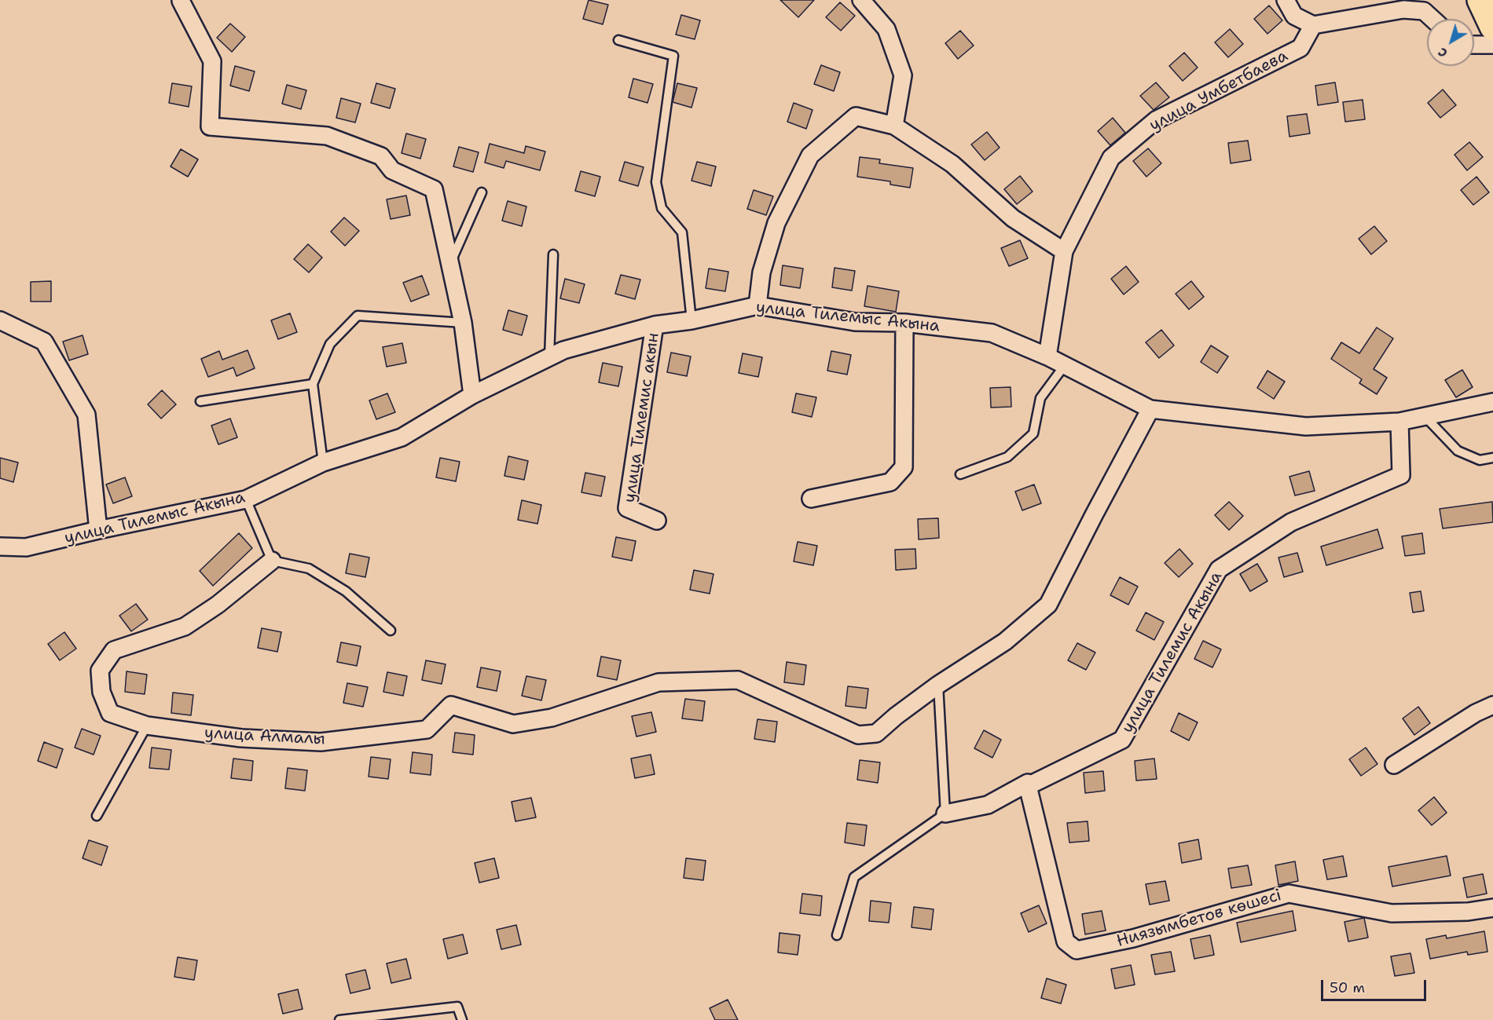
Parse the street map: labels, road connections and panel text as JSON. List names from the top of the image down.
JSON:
{
  "streets": {
    "street": [
      "улица Умбетбаева",
      "улица Тилемыс Акына",
      "улица Тилемис акын",
      "улица Тилемис Акына",
      "улица Алмалы",
      "Ниязымбетов көшесі"
    ]
  },
  "crossings": [
    ["улица Тилемыс Акына", "улица Тилемис акын"],
    ["улица Тилемыс Акына", "улица Тилемис Акына"],
    ["улица Тилемис Акына", "Ниязымбетов көшесі"]
  ],
  "scale_bar": "50 m",
  "north": "bottom left"
}
